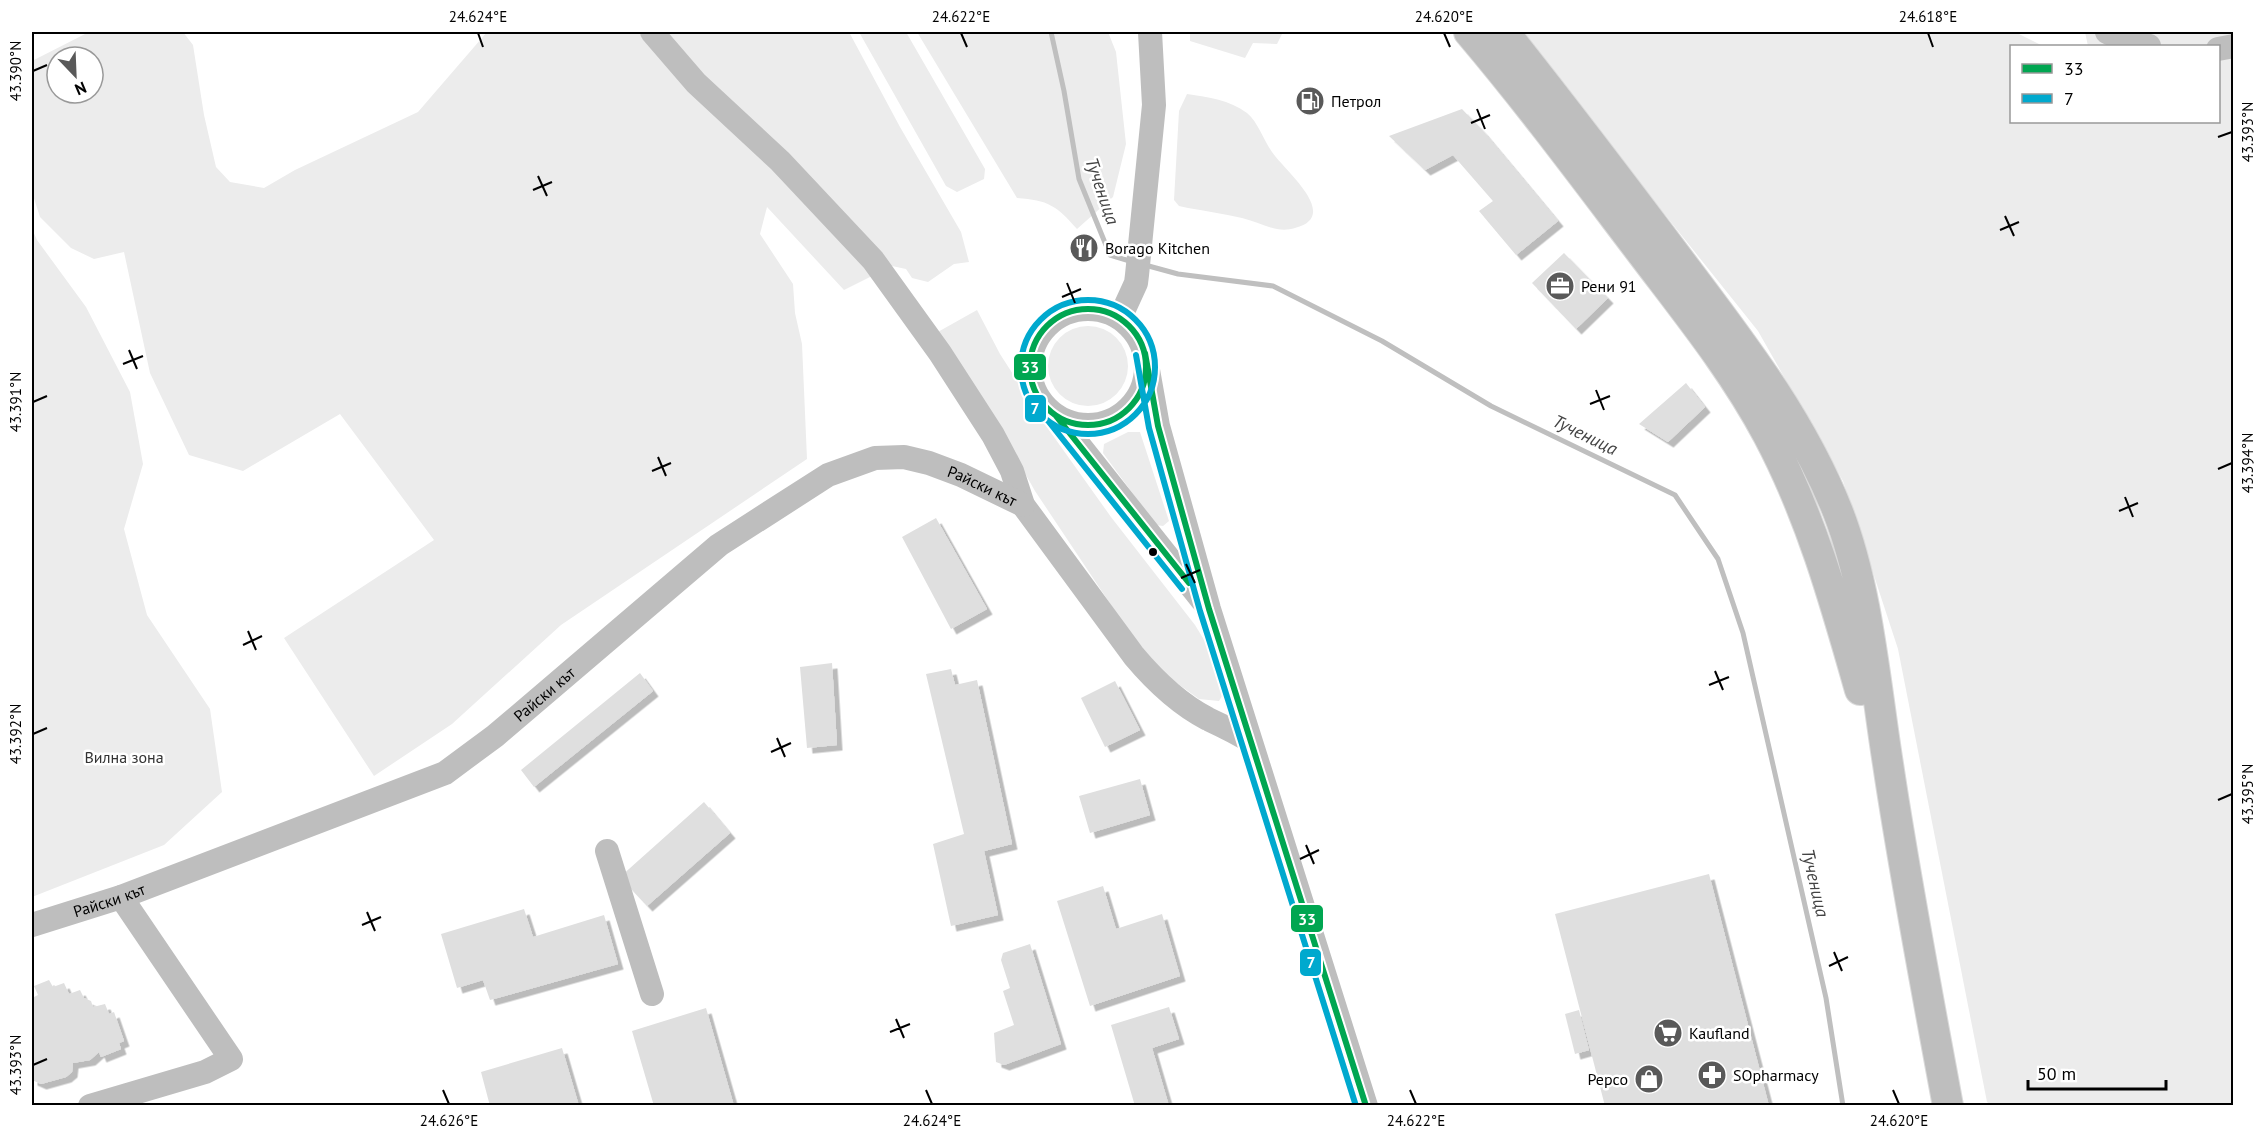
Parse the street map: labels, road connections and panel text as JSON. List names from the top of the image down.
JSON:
{
  "streets": {
    "street": ["Райски кът"]
  },
  "water": ["Тученица"],
  "parks": ["Вилна зона"],
  "places": {
    "fuel station": ["Петрол"],
    "restaurant": ["Borago Kitchen"],
    "office": ["Рени 91"],
    "supermarket": ["Kaufland"],
    "pharmacy": ["SOpharmacy"],
    "shop": ["Pepco"]
  },
  "lines": ["transit line 7", "transit line 33"],
  "legend": ["33", "7"],
  "scale_bar": "50 m",
  "north": "bottom right",
  "coordinates": [
    "24.624°E",
    "24.622°E",
    "24.620°E",
    "24.618°E",
    "43.390°N",
    "43.393°N",
    "43.391°N",
    "43.394°N",
    "43.392°N",
    "43.395°N",
    "24.626°E"
  ]
}
